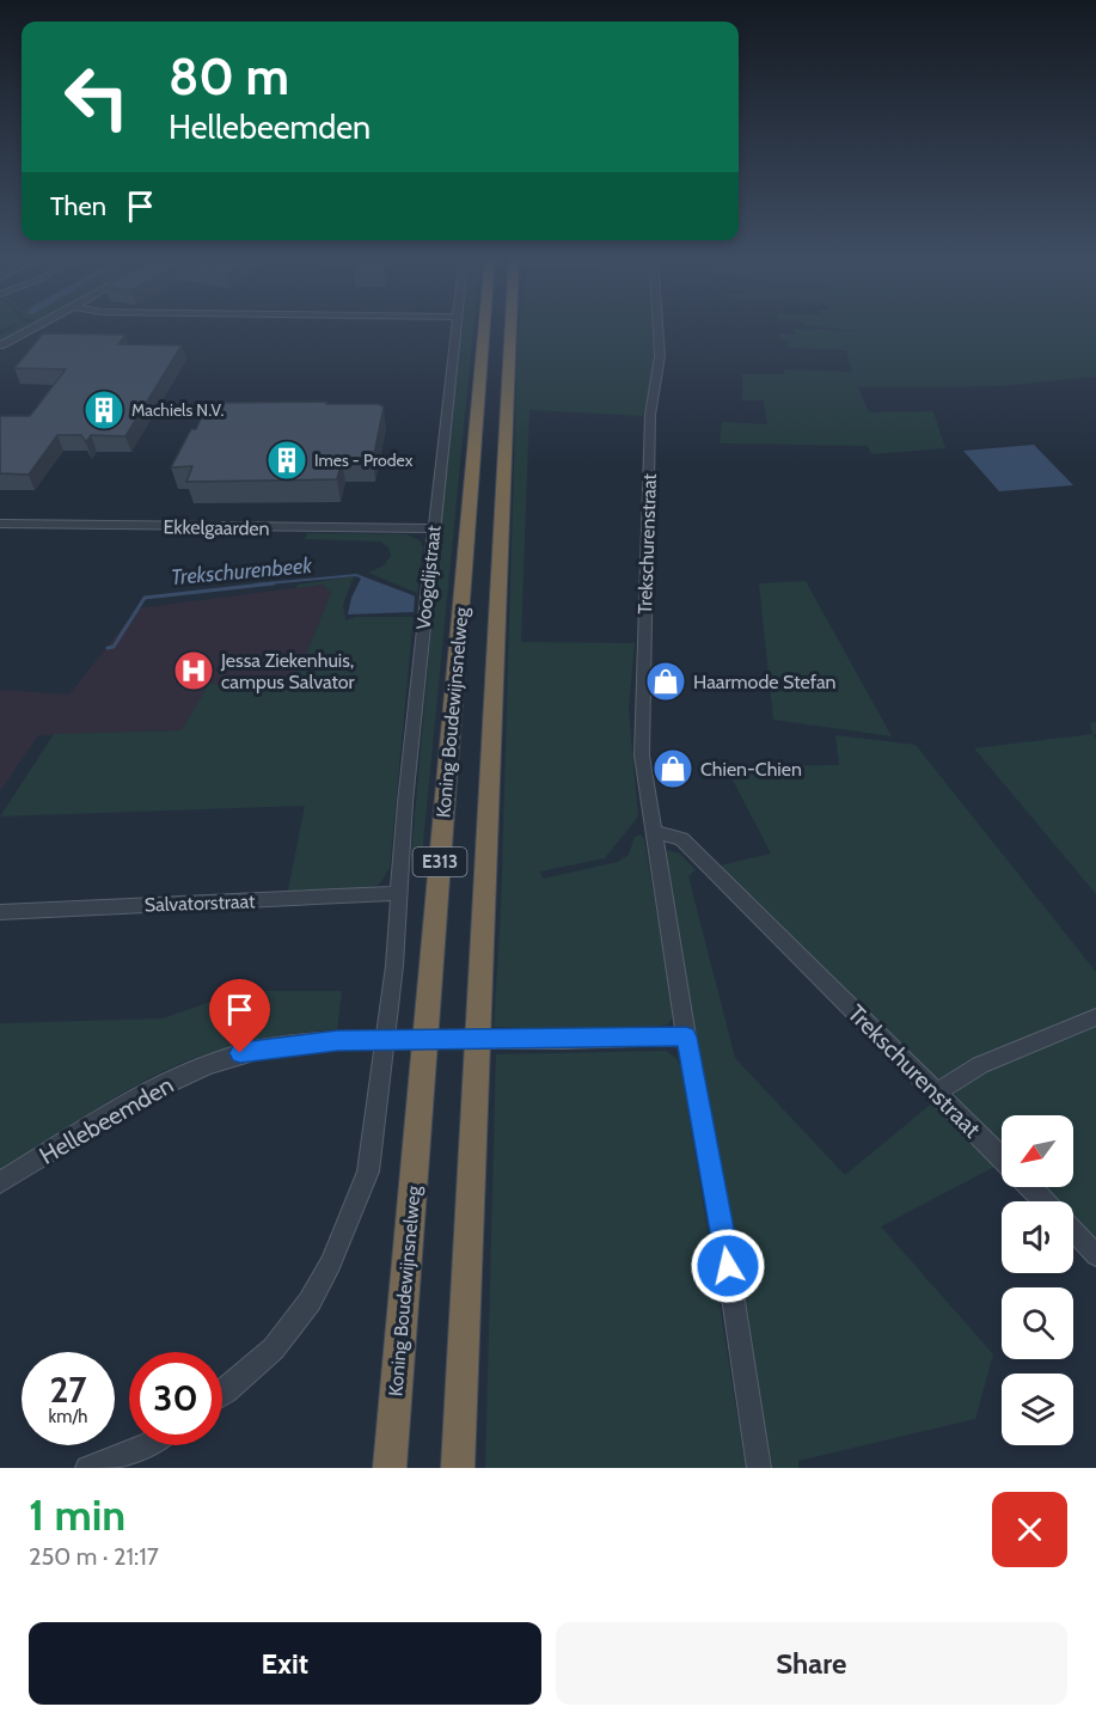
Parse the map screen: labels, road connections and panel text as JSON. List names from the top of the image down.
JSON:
{
  "streets": {
    "highway": ["Koning Boudewijnsnelweg", "E313"],
    "street": [
      "Ekkelgaarden",
      "Trekschurenstraat",
      "Voogdijstraat",
      "Salvatorstraat",
      "Hellebeemden"
    ]
  },
  "crossings": [
    ["Ekkelgaarden", "Voogdijstraat"],
    ["Trekschurenstraat", "Hellebeemden"],
    ["Voogdijstraat", "Salvatorstraat"]
  ],
  "water": ["Trekschurenbeek"],
  "places": {
    "building": ["Machiels N.V.", "Imes - Prodex"],
    "hospital": ["Jessa Ziekenhuis, campus Salvator"],
    "shop": ["Haarmode Stefan", "Chien-Chien"]
  },
  "north": "bottom left",
  "page": {
    "turn": ["80 m", "Hellebeemden"],
    "then": "Then",
    "speed": "27 km/h",
    "limit": "30",
    "heading": ["1 min", "250 m · 21:17"],
    "buttons": ["Exit", "Share"]
  }
}
